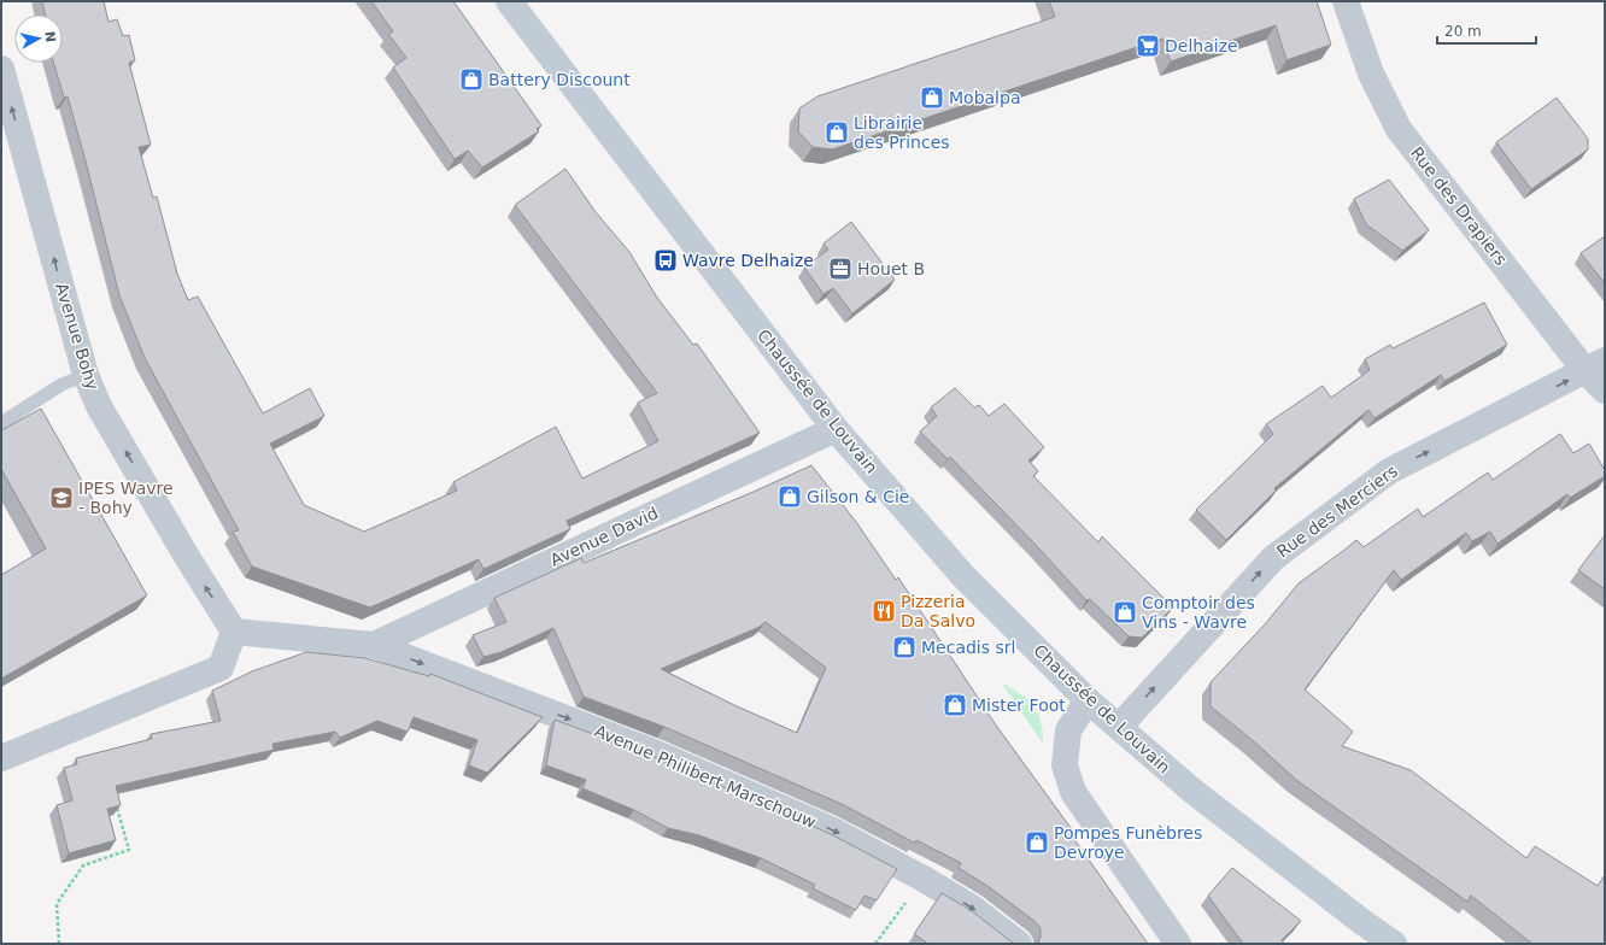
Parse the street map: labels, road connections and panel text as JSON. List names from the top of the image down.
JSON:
{
  "streets": {
    "main road": ["Chaussée de Louvain"],
    "street": [
      "Rue des Drapiers",
      "Avenue Bohy",
      "Rue des Merciers",
      "Avenue David",
      "Avenue Philibert Marschouw"
    ]
  },
  "crossings": [
    ["Rue des Drapiers", "Rue des Merciers"],
    ["Chaussée de Louvain", "Rue des Merciers"],
    ["Chaussée de Louvain", "Avenue David"],
    ["Avenue David", "Avenue Philibert Marschouw"]
  ],
  "one_way": ["Avenue Bohy", "Rue des Merciers", "Avenue Philibert Marschouw"],
  "places": {
    "supermarket": ["Delhaize"],
    "shop": [
      "Battery Discount",
      "Mobalpa",
      "Librairie des Princes",
      "Gilson & Cie",
      "Comptoir des Vins - Wavre",
      "Mecadis srl",
      "Mister Foot",
      "Pompes Funèbres Devroye"
    ],
    "bus stop": ["Wavre Delhaize"],
    "office": ["Houet B"],
    "school or university": ["IPES Wavre - Bohy"],
    "restaurant": ["Pizzeria Da Salvo"]
  },
  "scale_bar": "20 m",
  "north": "right"
}
